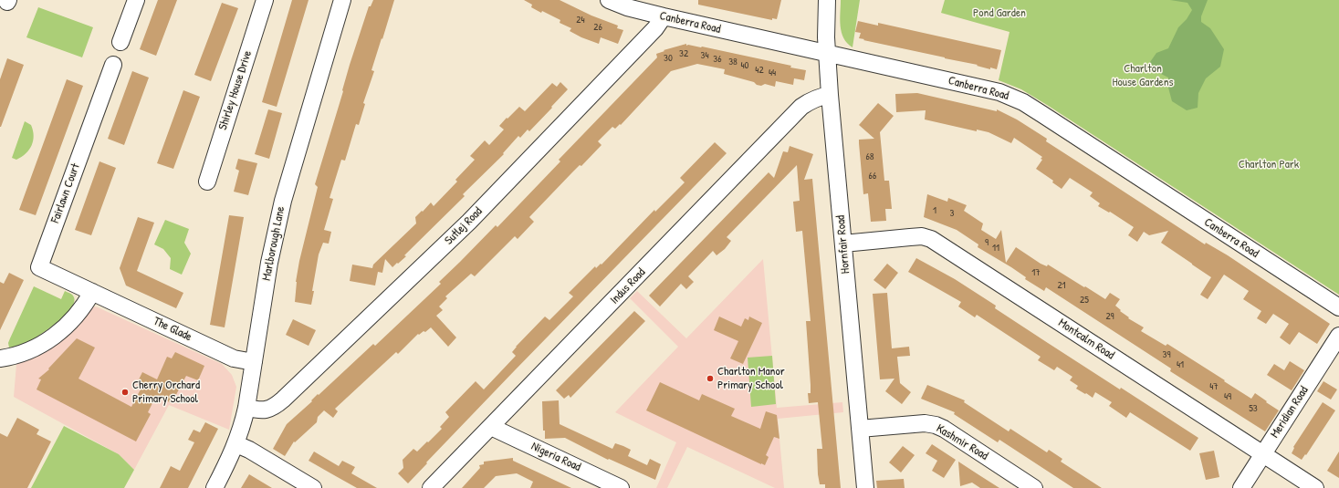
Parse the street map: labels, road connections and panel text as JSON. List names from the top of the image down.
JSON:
{
  "streets": {
    "street": [
      "Canberra Road",
      "Shirley House Drive",
      "Fairlawn Court",
      "Sutlej Road",
      "Marlborough Lane",
      "Hornfair Road",
      "Indus Road",
      "The Glade",
      "Montcalm Road",
      "Meridian Road",
      "Kashmir Road",
      "Nigeria Road"
    ]
  },
  "crossings": [
    ["Canberra Road", "Sutlej Road"],
    ["Canberra Road", "Hornfair Road"],
    ["Fairlawn Court", "The Glade"],
    ["Sutlej Road", "Marlborough Lane"],
    ["Marlborough Lane", "The Glade"],
    ["Hornfair Road", "Indus Road"],
    ["Hornfair Road", "Montcalm Road"],
    ["Hornfair Road", "Kashmir Road"],
    ["Indus Road", "Nigeria Road"],
    ["Montcalm Road", "Meridian Road"]
  ],
  "parks": ["Pond Garden", "Charlton House Gardens", "Charlton Park"],
  "places": ["Charlton Manor Primary School", "Cherry Orchard Primary School"],
  "house_numbers": [
    "24",
    "26",
    "32",
    "34",
    "30",
    "36",
    "38",
    "40",
    "42",
    "44",
    "68",
    "66",
    "1",
    "3",
    "9",
    "11",
    "17",
    "21",
    "25",
    "29",
    "39",
    "41",
    "47",
    "49",
    "53"
  ]
}
